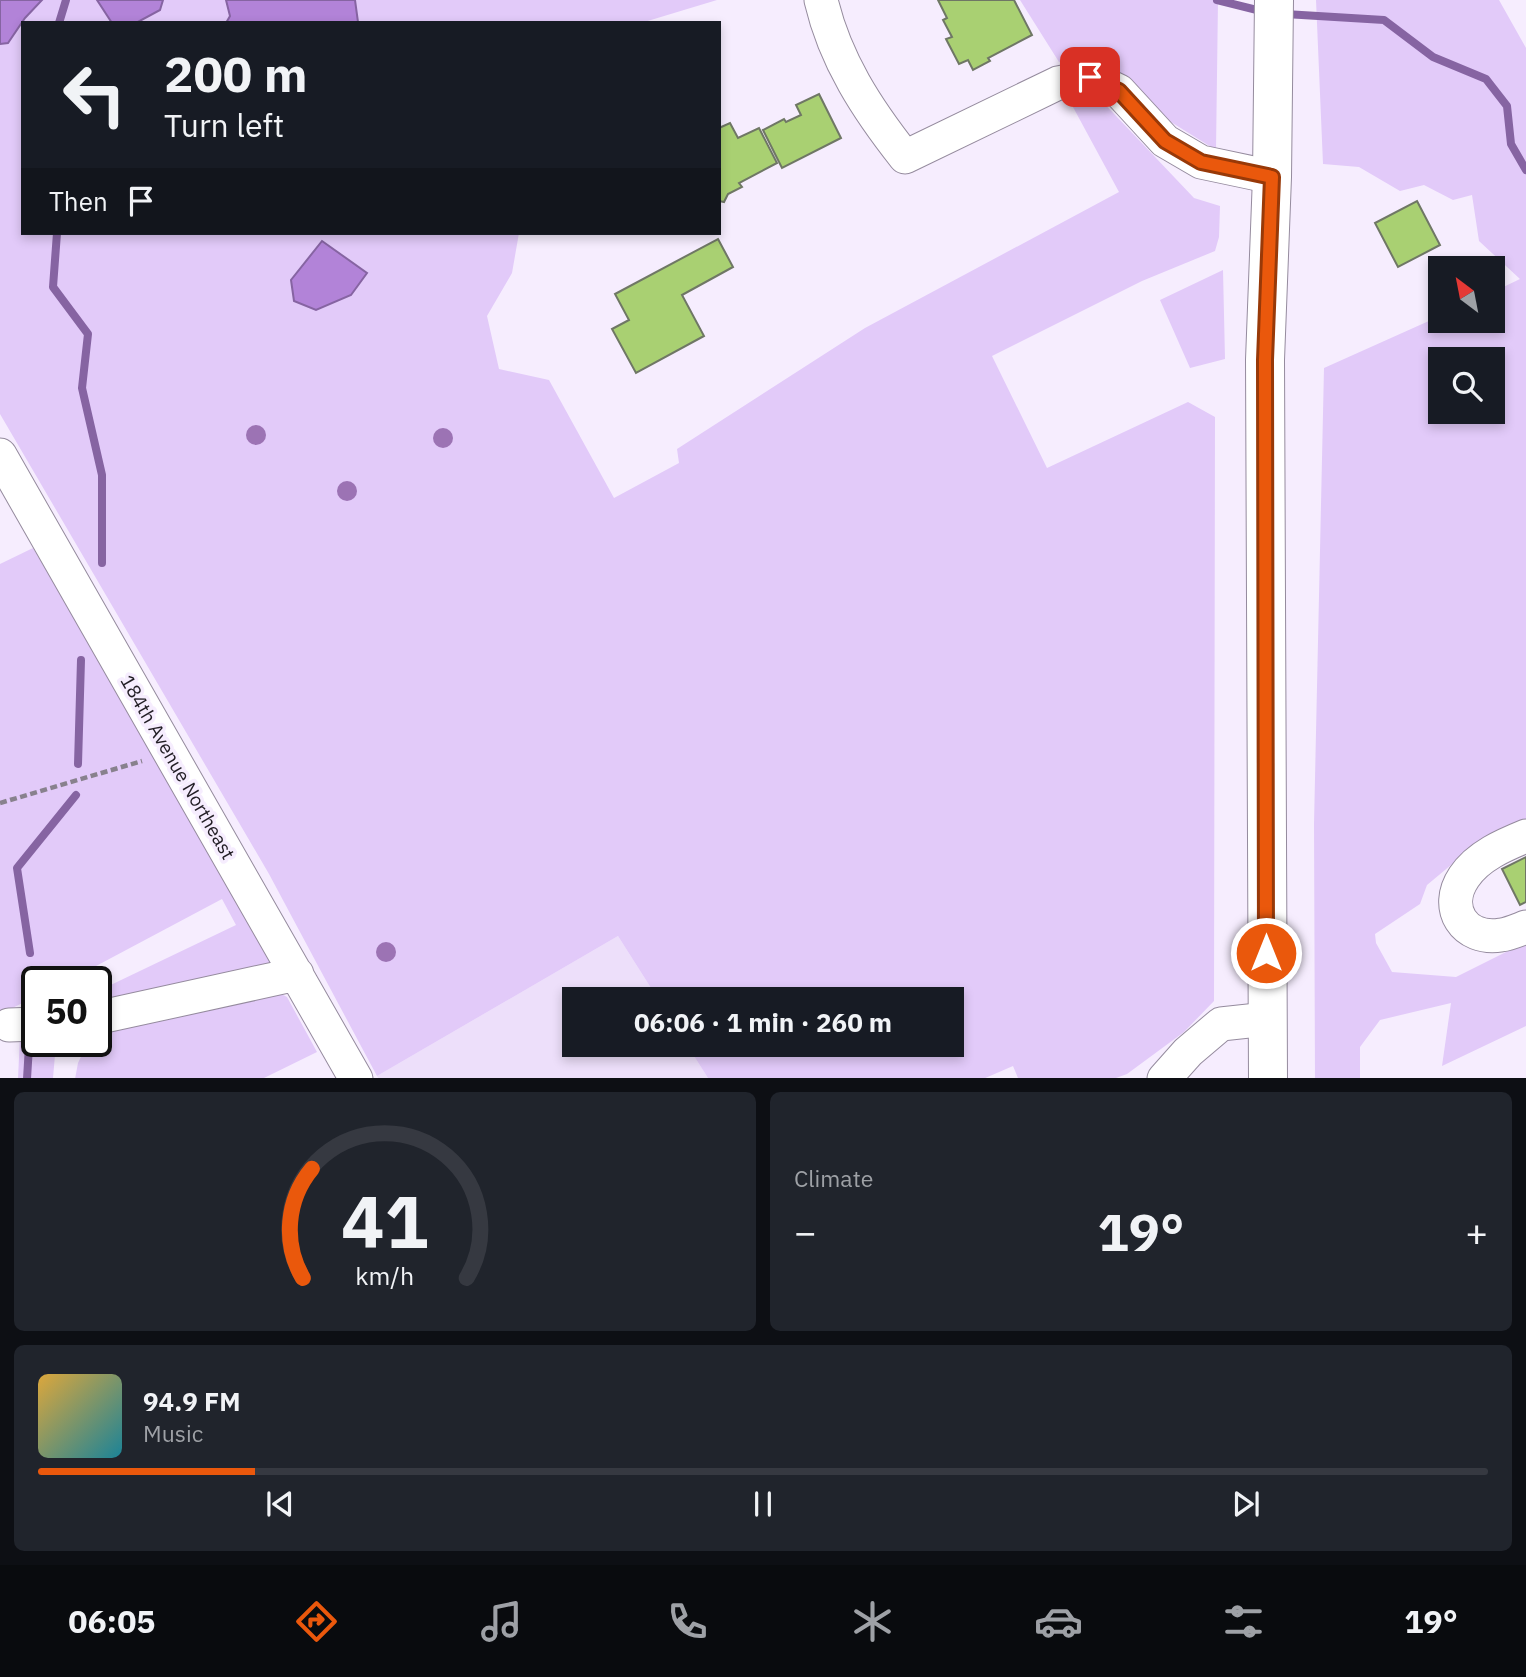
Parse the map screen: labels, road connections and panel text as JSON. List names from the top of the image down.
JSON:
{
  "streets": {
    "street": ["184th Avenue Northeast"]
  },
  "north": "top left",
  "page": {
    "turn": ["200 m", "Turn left"],
    "then": "Then",
    "limit": "50",
    "trip": "06:06 · 1 min · 260 m",
    "tile": "Climate",
    "heat": ["−", "19°", "+"],
    "song": ["94.9 FM", "Music"],
    "tabs": ["06:05", "19°"],
    "gauge": ["41", "km/h"]
  }
}
